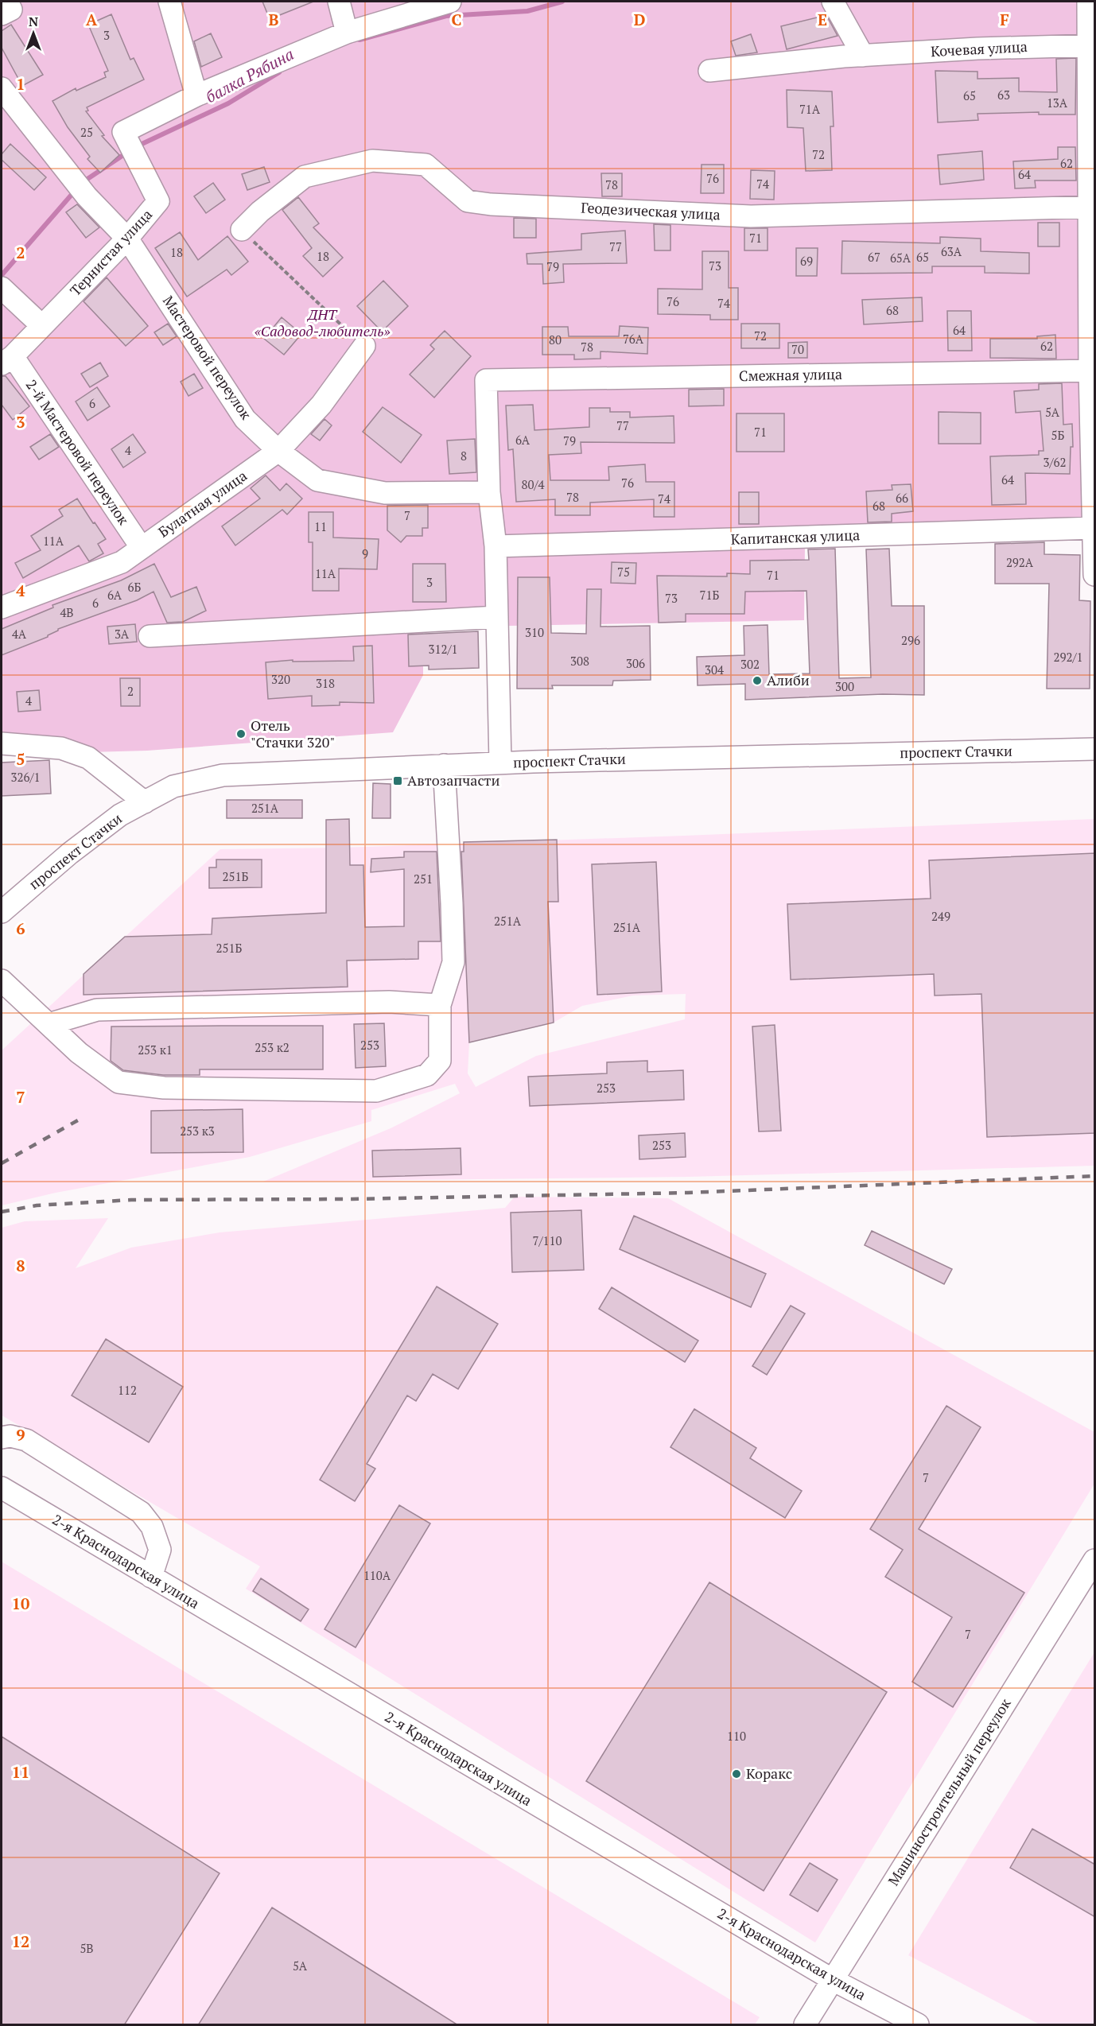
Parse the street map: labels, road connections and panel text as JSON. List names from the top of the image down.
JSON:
{
  "streets": {
    "street": [
      "Кочевая улица",
      "Геодезическая улица",
      "Тернистая улица",
      "Мастеровой переулок",
      "Смежная улица",
      "2-й Мастеровой переулок",
      "Булатная улица",
      "Капитанская улица",
      "проспект Стачки",
      "2-я Краснодарская улица",
      "Машиностроительный переулок"
    ]
  },
  "crossings": [
    ["Тернистая улица", "Мастеровой переулок"],
    ["Тернистая улица", "2-й Мастеровой переулок"],
    ["Мастеровой переулок", "Смежная улица"],
    ["Мастеровой переулок", "Булатная улица"],
    ["2-й Мастеровой переулок", "Булатная улица"],
    ["2-я Краснодарская улица", "Машиностроительный переулок"]
  ],
  "water": ["балка Рябина"],
  "parks": ["ДНТ «Садовод-любитель»"],
  "places": {
    "other": ["Алиби", "Отель \"Стачки 320\"", "Коракс"],
    "transit": ["Автозапчасти"]
  },
  "house_numbers": [
    "3",
    "63",
    "65",
    "13А",
    "71А",
    "25",
    "72",
    "62",
    "64",
    "76",
    "74",
    "78",
    "71",
    "77",
    "63А",
    "18",
    "18",
    "67",
    "65",
    "65А",
    "69",
    "73",
    "79",
    "76",
    "74",
    "68",
    "64",
    "72",
    "76А",
    "80",
    "62",
    "78",
    "70",
    "6",
    "5А",
    "77",
    "71",
    "5Б",
    "6А",
    "79",
    "4",
    "8",
    "3/62",
    "64",
    "76",
    "80/4",
    "78",
    "66",
    "74",
    "68",
    "7",
    "11",
    "11А",
    "9",
    "292А",
    "75",
    "11А",
    "71",
    "3",
    "6Б",
    "6А",
    "71Б",
    "73",
    "6",
    "4В",
    "310",
    "4А",
    "3А",
    "296",
    "312/1",
    "292/1",
    "308",
    "306",
    "302",
    "304",
    "320",
    "318",
    "300",
    "2",
    "4",
    "326/1",
    "251А",
    "251Б",
    "251",
    "249",
    "251А",
    "251А",
    "251Б",
    "253",
    "253 к2",
    "253 к1",
    "253",
    "253 к3",
    "253",
    "7/110",
    "112",
    "7",
    "110А",
    "7",
    "110",
    "5В",
    "5А"
  ],
  "north": "top",
  "grid": {
    "columns": [
      "A",
      "B",
      "C",
      "D",
      "E",
      "F"
    ],
    "rows": [
      "1",
      "2",
      "3",
      "4",
      "5",
      "6",
      "7",
      "8",
      "9",
      "10",
      "11",
      "12"
    ]
  }
}
